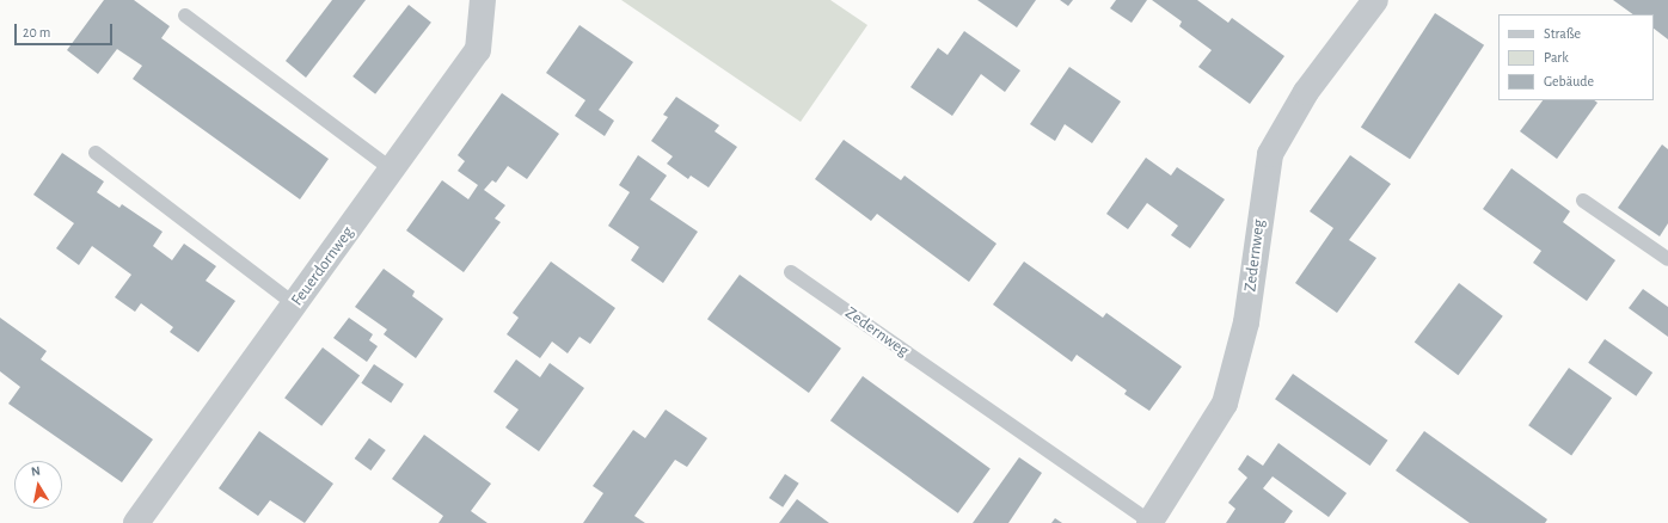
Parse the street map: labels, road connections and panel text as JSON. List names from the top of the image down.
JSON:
{
  "streets": {
    "street": ["Zedernweg", "Feuerdornweg"]
  },
  "legend": ["Straße", "Park", "Gebäude"],
  "scale_bar": "20 m",
  "north": "top"
}
